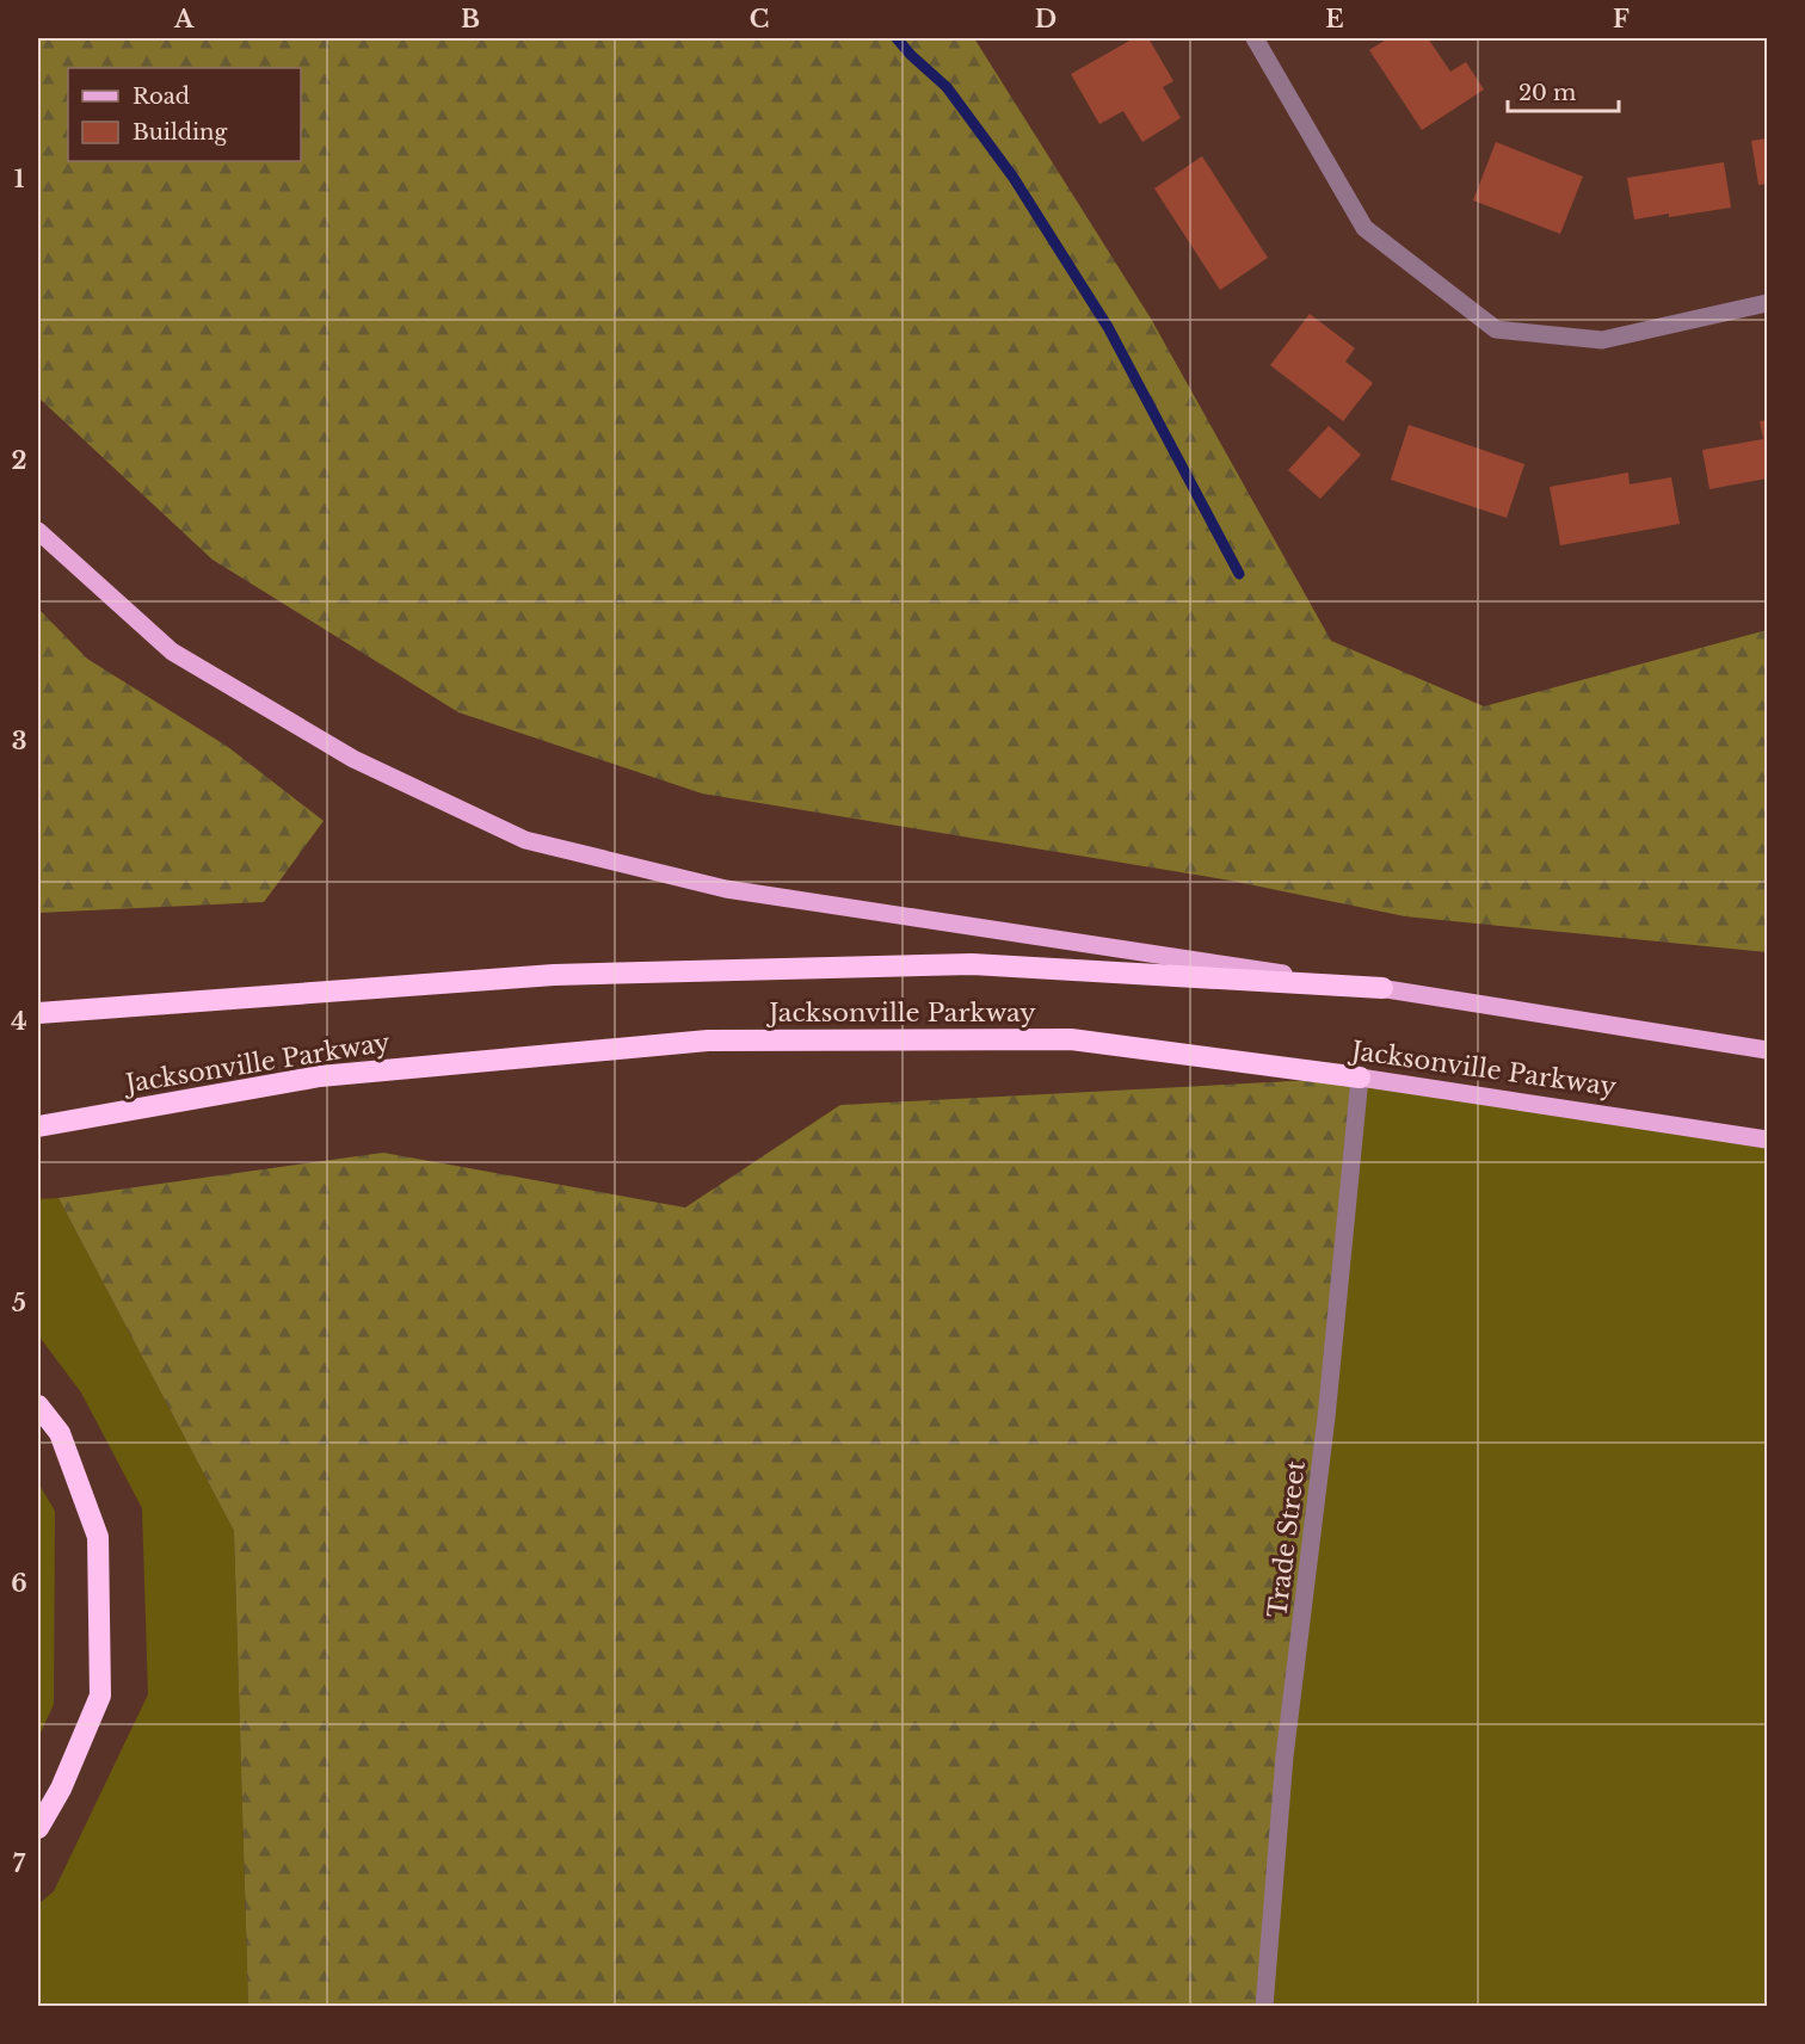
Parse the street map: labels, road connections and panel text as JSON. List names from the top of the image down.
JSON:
{
  "streets": {
    "highway": ["Jacksonville Parkway"],
    "street": ["Trade Street"]
  },
  "crossings": [
    ["Jacksonville Parkway", "Trade Street"]
  ],
  "legend": ["Road", "Building"],
  "scale_bar": "20 m",
  "grid": {
    "columns": [
      "A",
      "B",
      "C",
      "D",
      "E",
      "F"
    ],
    "rows": [
      "1",
      "2",
      "3",
      "4",
      "5",
      "6",
      "7"
    ]
  }
}
